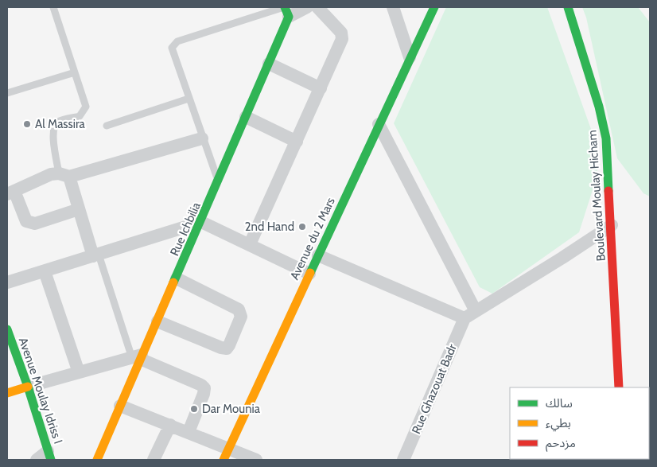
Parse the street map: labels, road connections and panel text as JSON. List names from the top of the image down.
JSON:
{
  "streets": {
    "street": [
      "Boulevard Moulay Hicham",
      "Rue Ichbilia",
      "Avenue du 2 Mars",
      "Rue Ghazouat Badr",
      "Avenue Moulay Idriss I"
    ]
  },
  "places": ["Al Massira", "2nd Hand", "Dar Mounia"],
  "legend": ["سالك", "بطيء", "مزدحم"]
}
